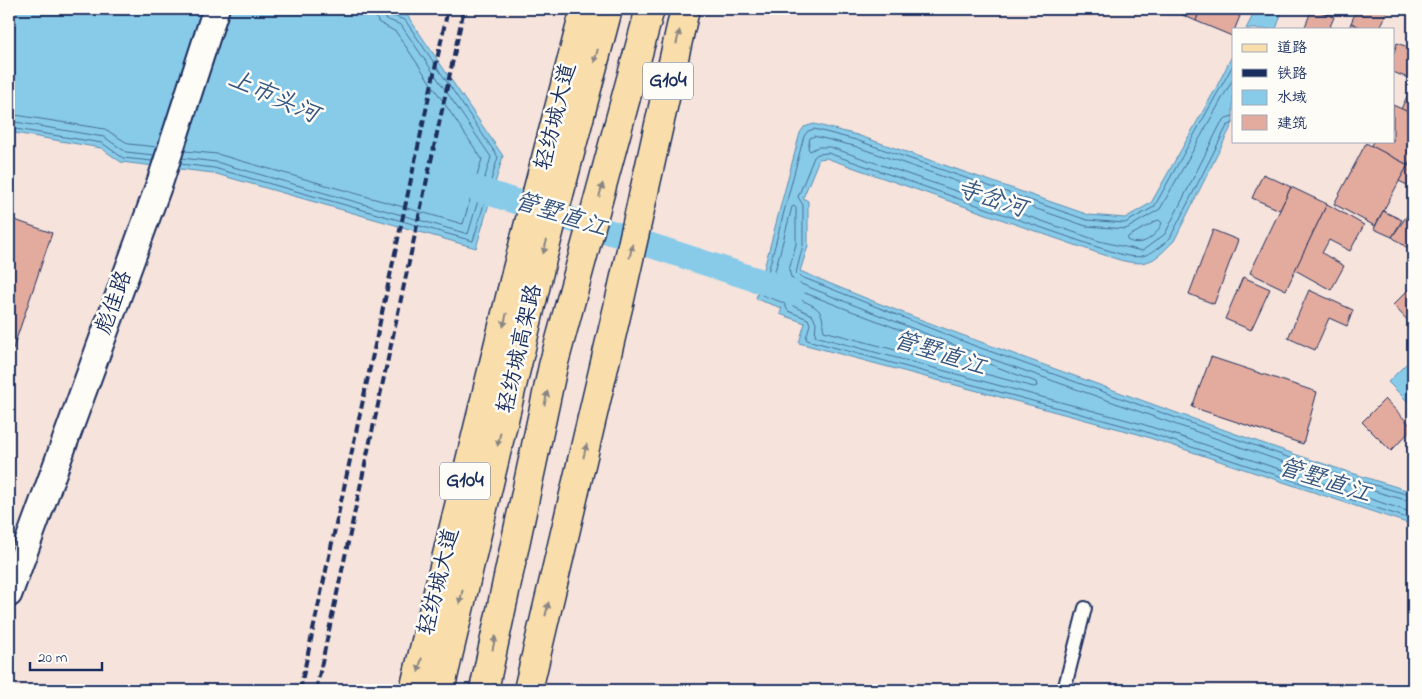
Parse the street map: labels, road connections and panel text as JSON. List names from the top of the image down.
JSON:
{
  "streets": {
    "main road": ["G104", "轻纺城大道", "轻纺城高架路"],
    "street": ["彪佳路"]
  },
  "water": ["上市头河", "寺岔河", "管墅直江"],
  "legend": [
    "道路",
    "铁路",
    "水域",
    "建筑"
  ],
  "scale_bar": "20 m"
}
